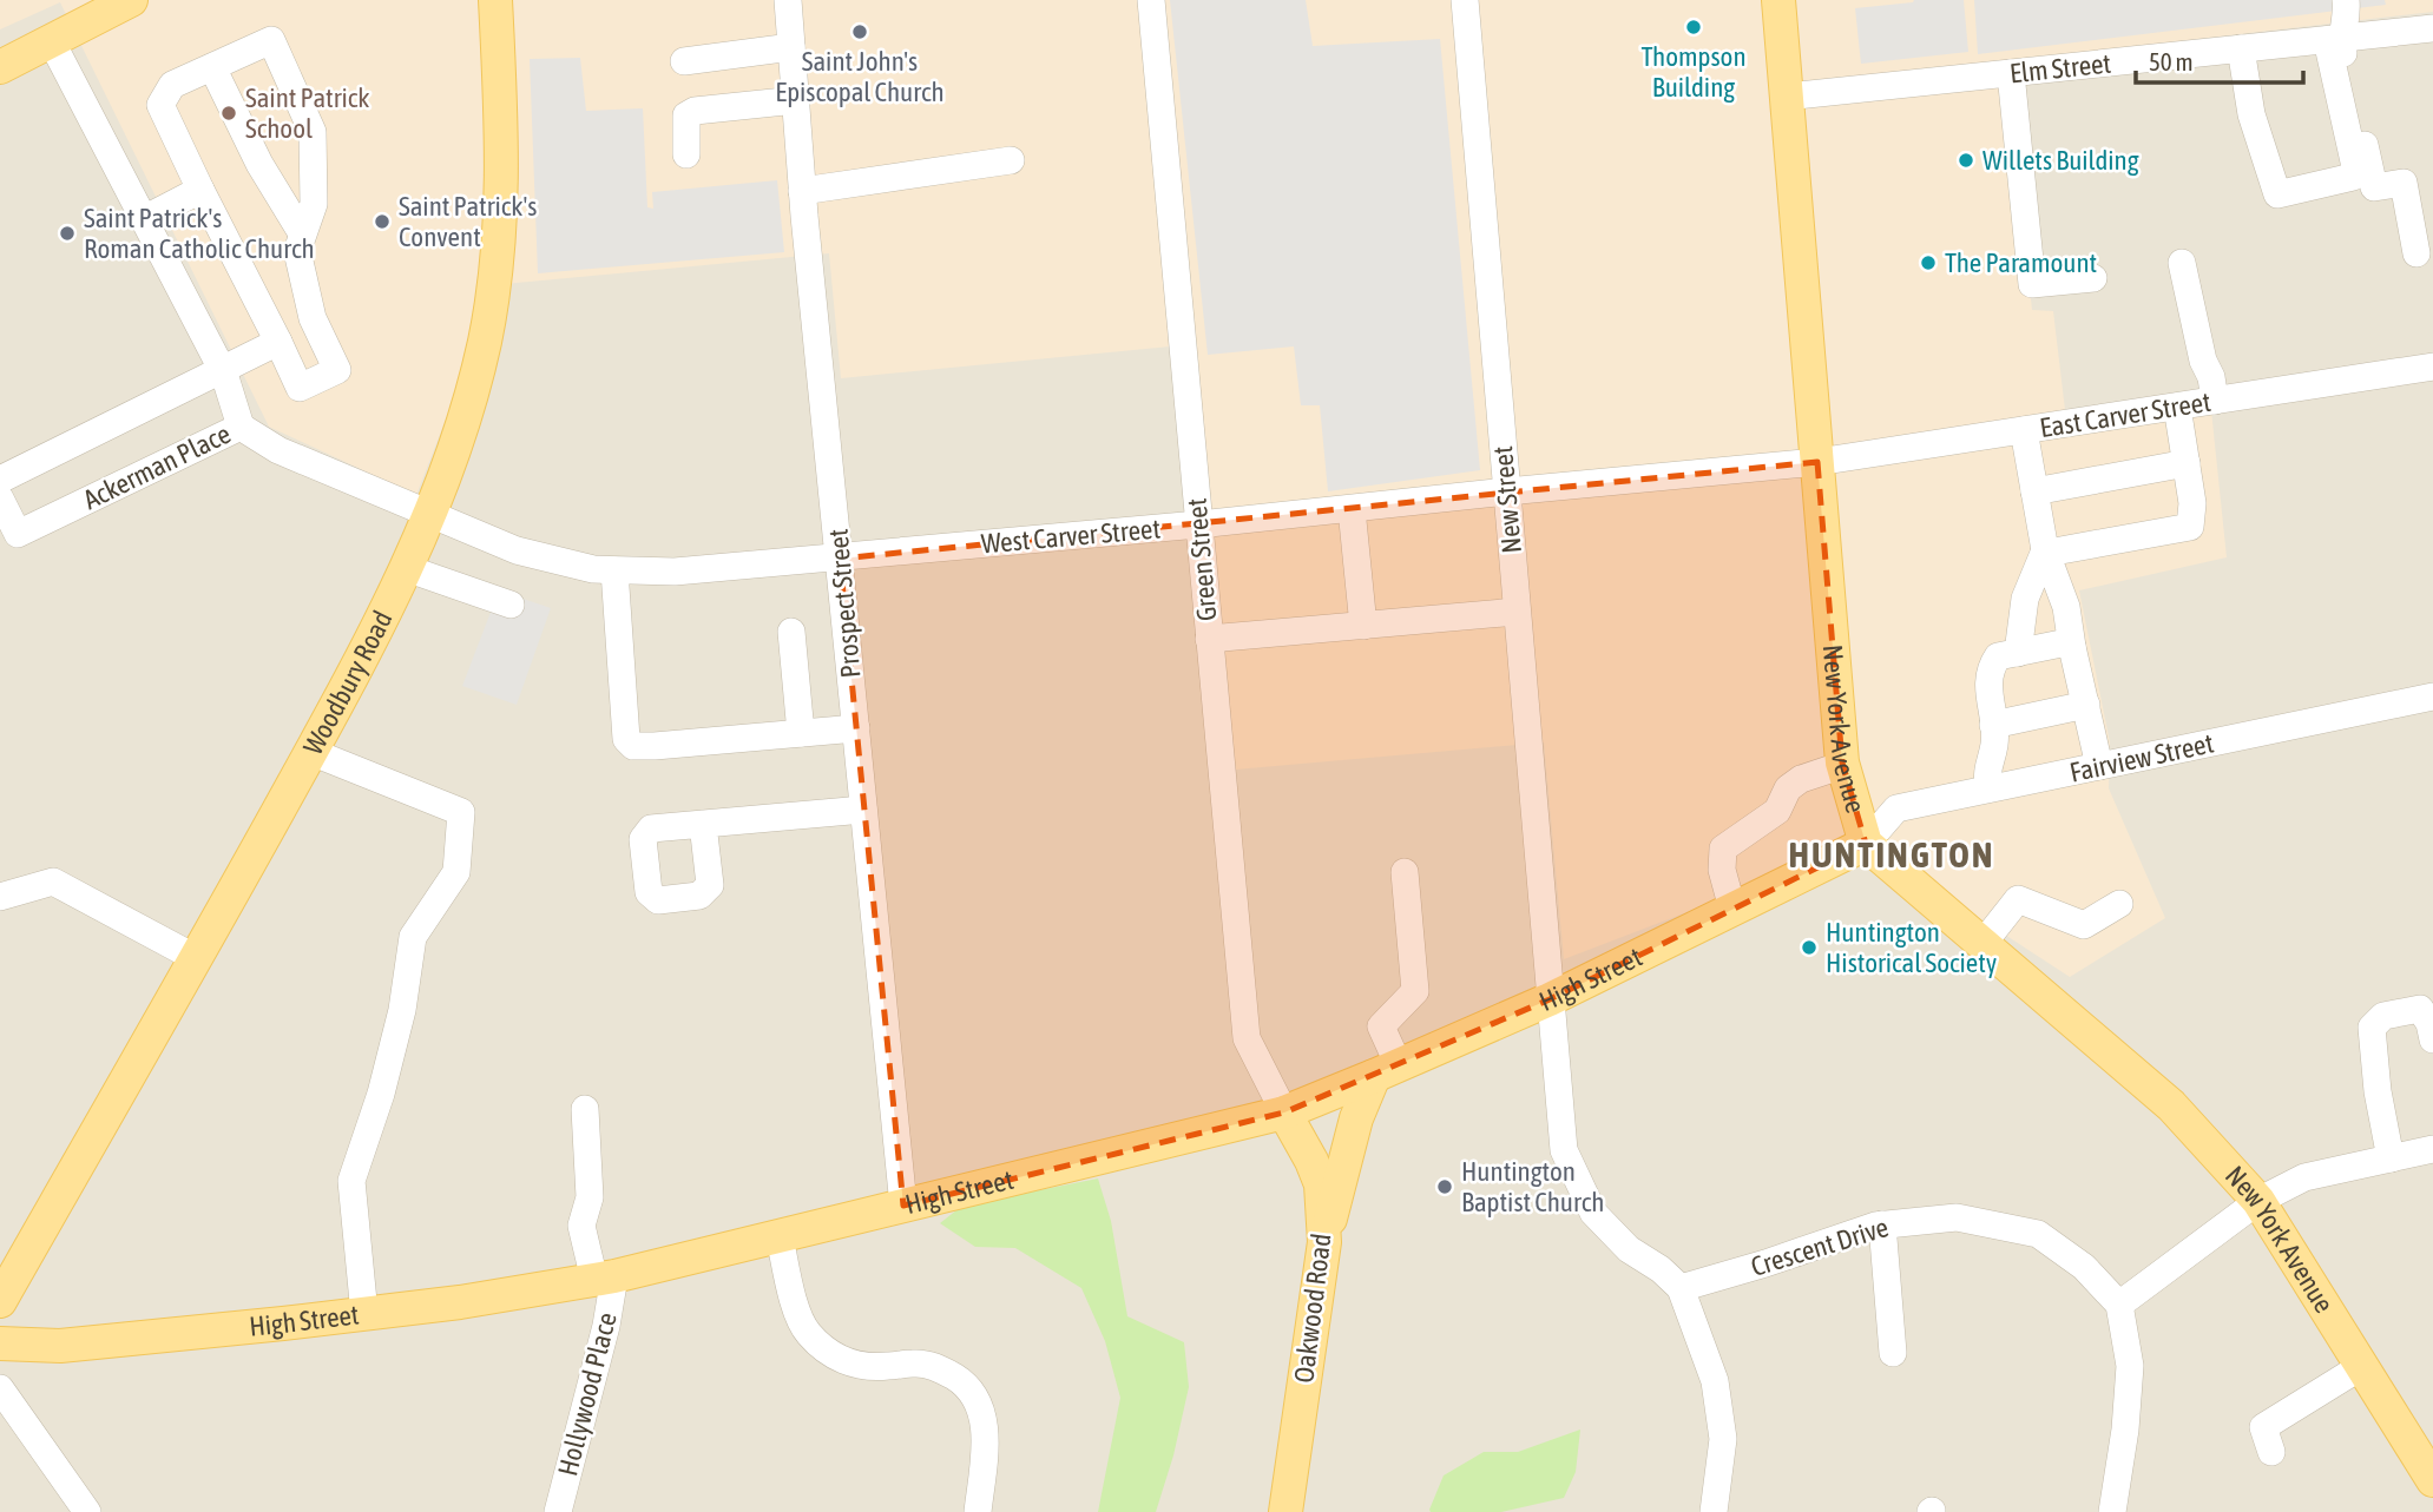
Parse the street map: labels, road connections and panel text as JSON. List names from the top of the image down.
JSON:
{
  "streets": {
    "main road": [
      "Woodbury Road",
      "New York Avenue",
      "High Street",
      "Oakwood Road"
    ],
    "street": [
      "Elm Street",
      "East Carver Street",
      "Ackerman Place",
      "New Street",
      "West Carver Street",
      "Green Street",
      "Prospect Street",
      "Fairview Street",
      "Crescent Drive",
      "Hollywood Place"
    ]
  },
  "crossings": [
    ["Elm Street", "New York Avenue"],
    ["East Carver Street", "West Carver Street"],
    ["East Carver Street", "New York Avenue"],
    ["Ackerman Place", "West Carver Street"],
    ["Ackerman Place", "Woodbury Road"],
    ["New Street", "West Carver Street"],
    ["New Street", "High Street"],
    ["New Street", "Crescent Drive"],
    ["West Carver Street", "Green Street"],
    ["West Carver Street", "Prospect Street"],
    ["West Carver Street", "Woodbury Road"],
    ["West Carver Street", "New York Avenue"],
    ["Green Street", "High Street"],
    ["Green Street", "Oakwood Road"],
    ["Prospect Street", "High Street"],
    ["New York Avenue", "Fairview Street"],
    ["New York Avenue", "High Street"],
    ["Fairview Street", "High Street"],
    ["High Street", "Oakwood Road"],
    ["High Street", "Hollywood Place"]
  ],
  "districts": ["HUNTINGTON"],
  "places": [
    "Thompson Building",
    "Saint John's Episcopal Church",
    "Saint Patrick School",
    "Willets Building",
    "Saint Patrick's Convent",
    "Saint Patrick's Roman Catholic Church",
    "The Paramount",
    "Huntington Historical Society",
    "Huntington Baptist Church"
  ],
  "scale_bar": "50 m"
}
